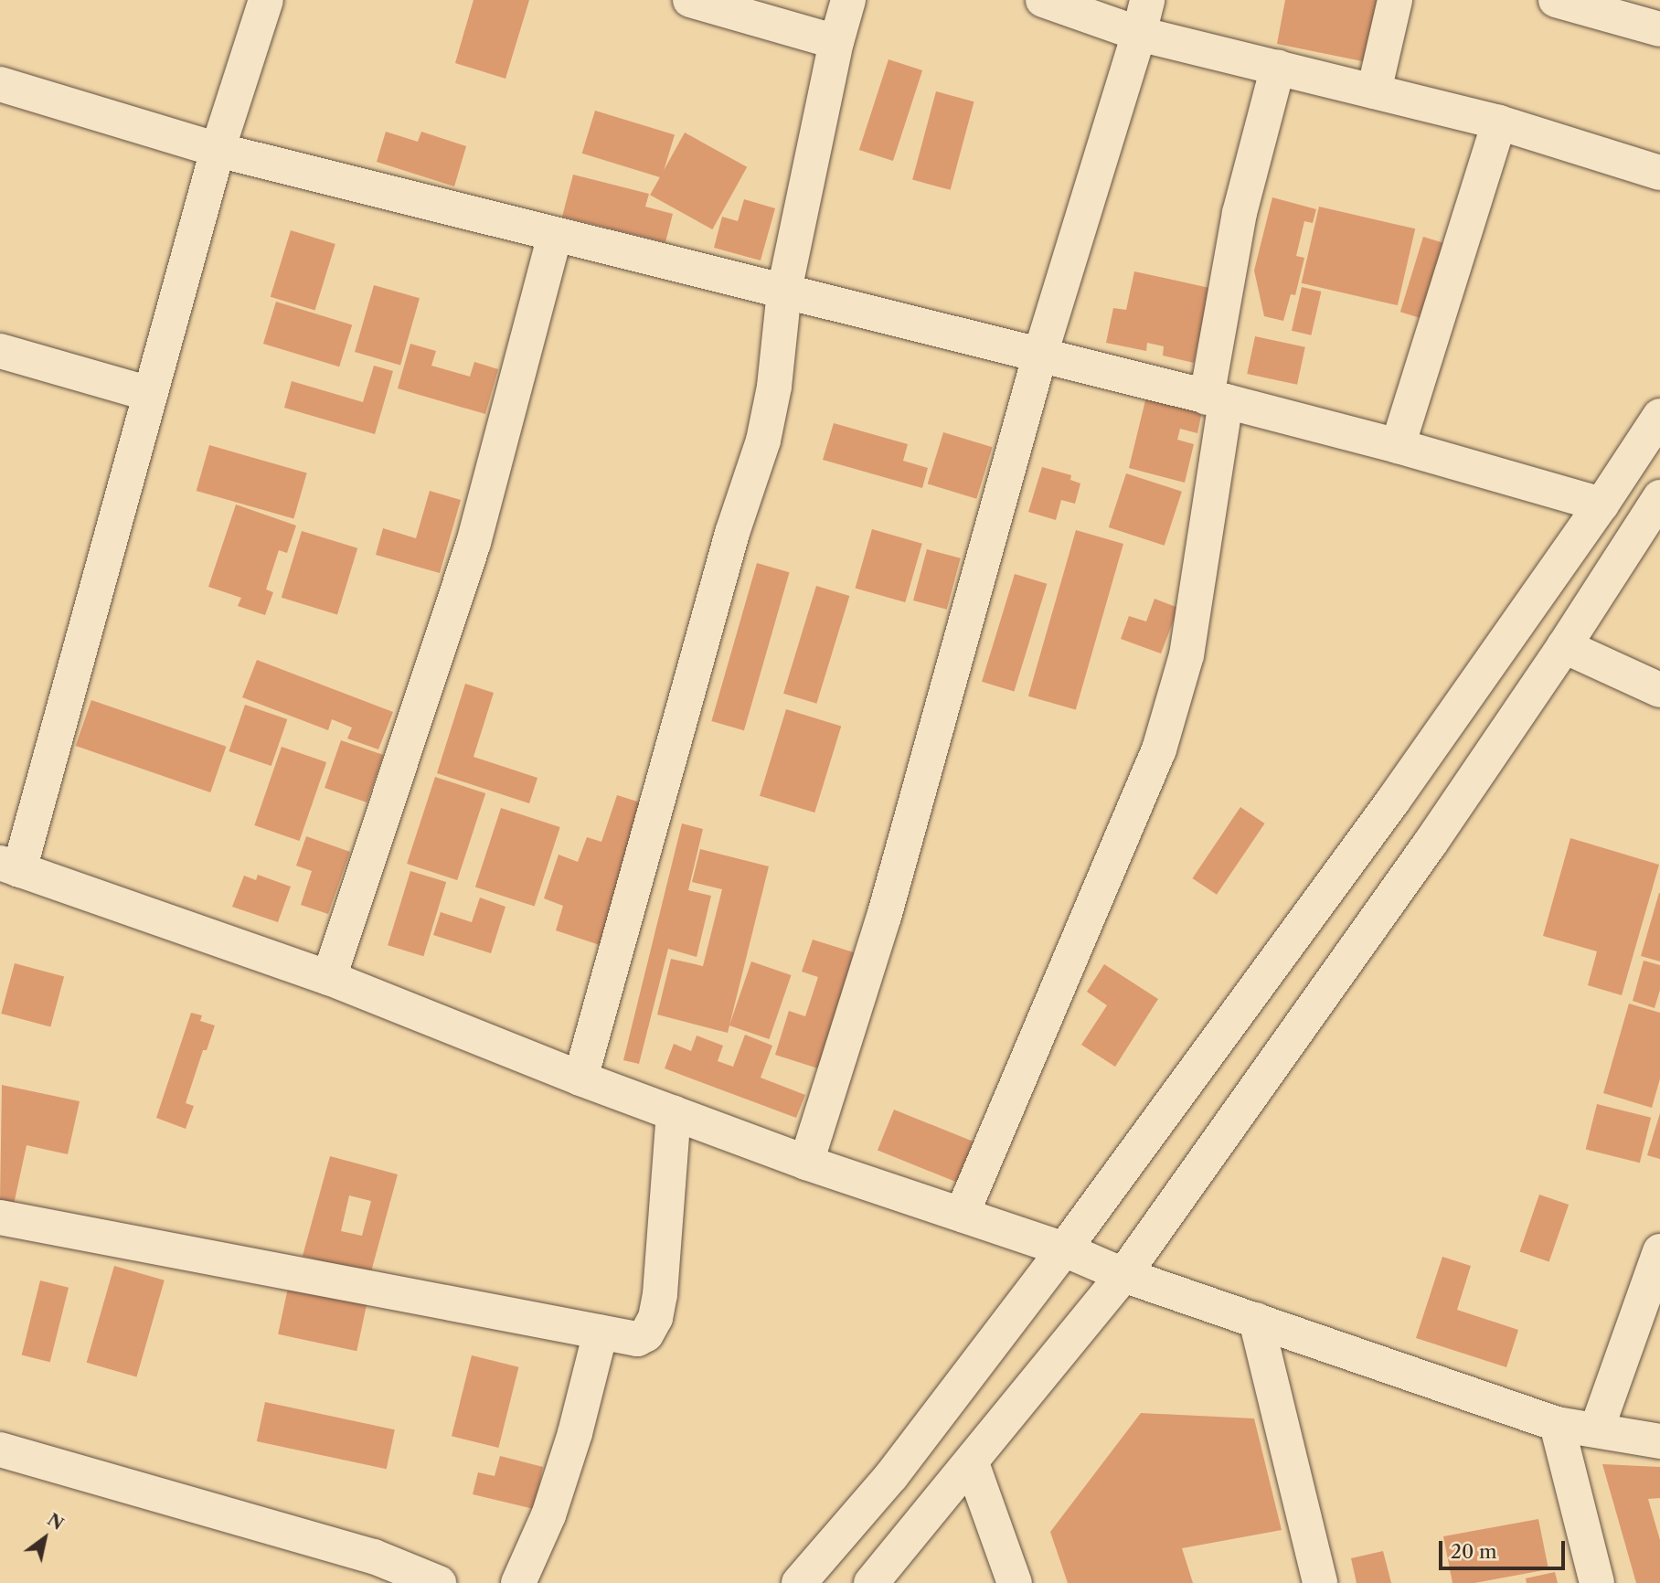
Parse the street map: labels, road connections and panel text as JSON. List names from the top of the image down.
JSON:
{
  "scale_bar": "20 m",
  "north": "top right"
}
